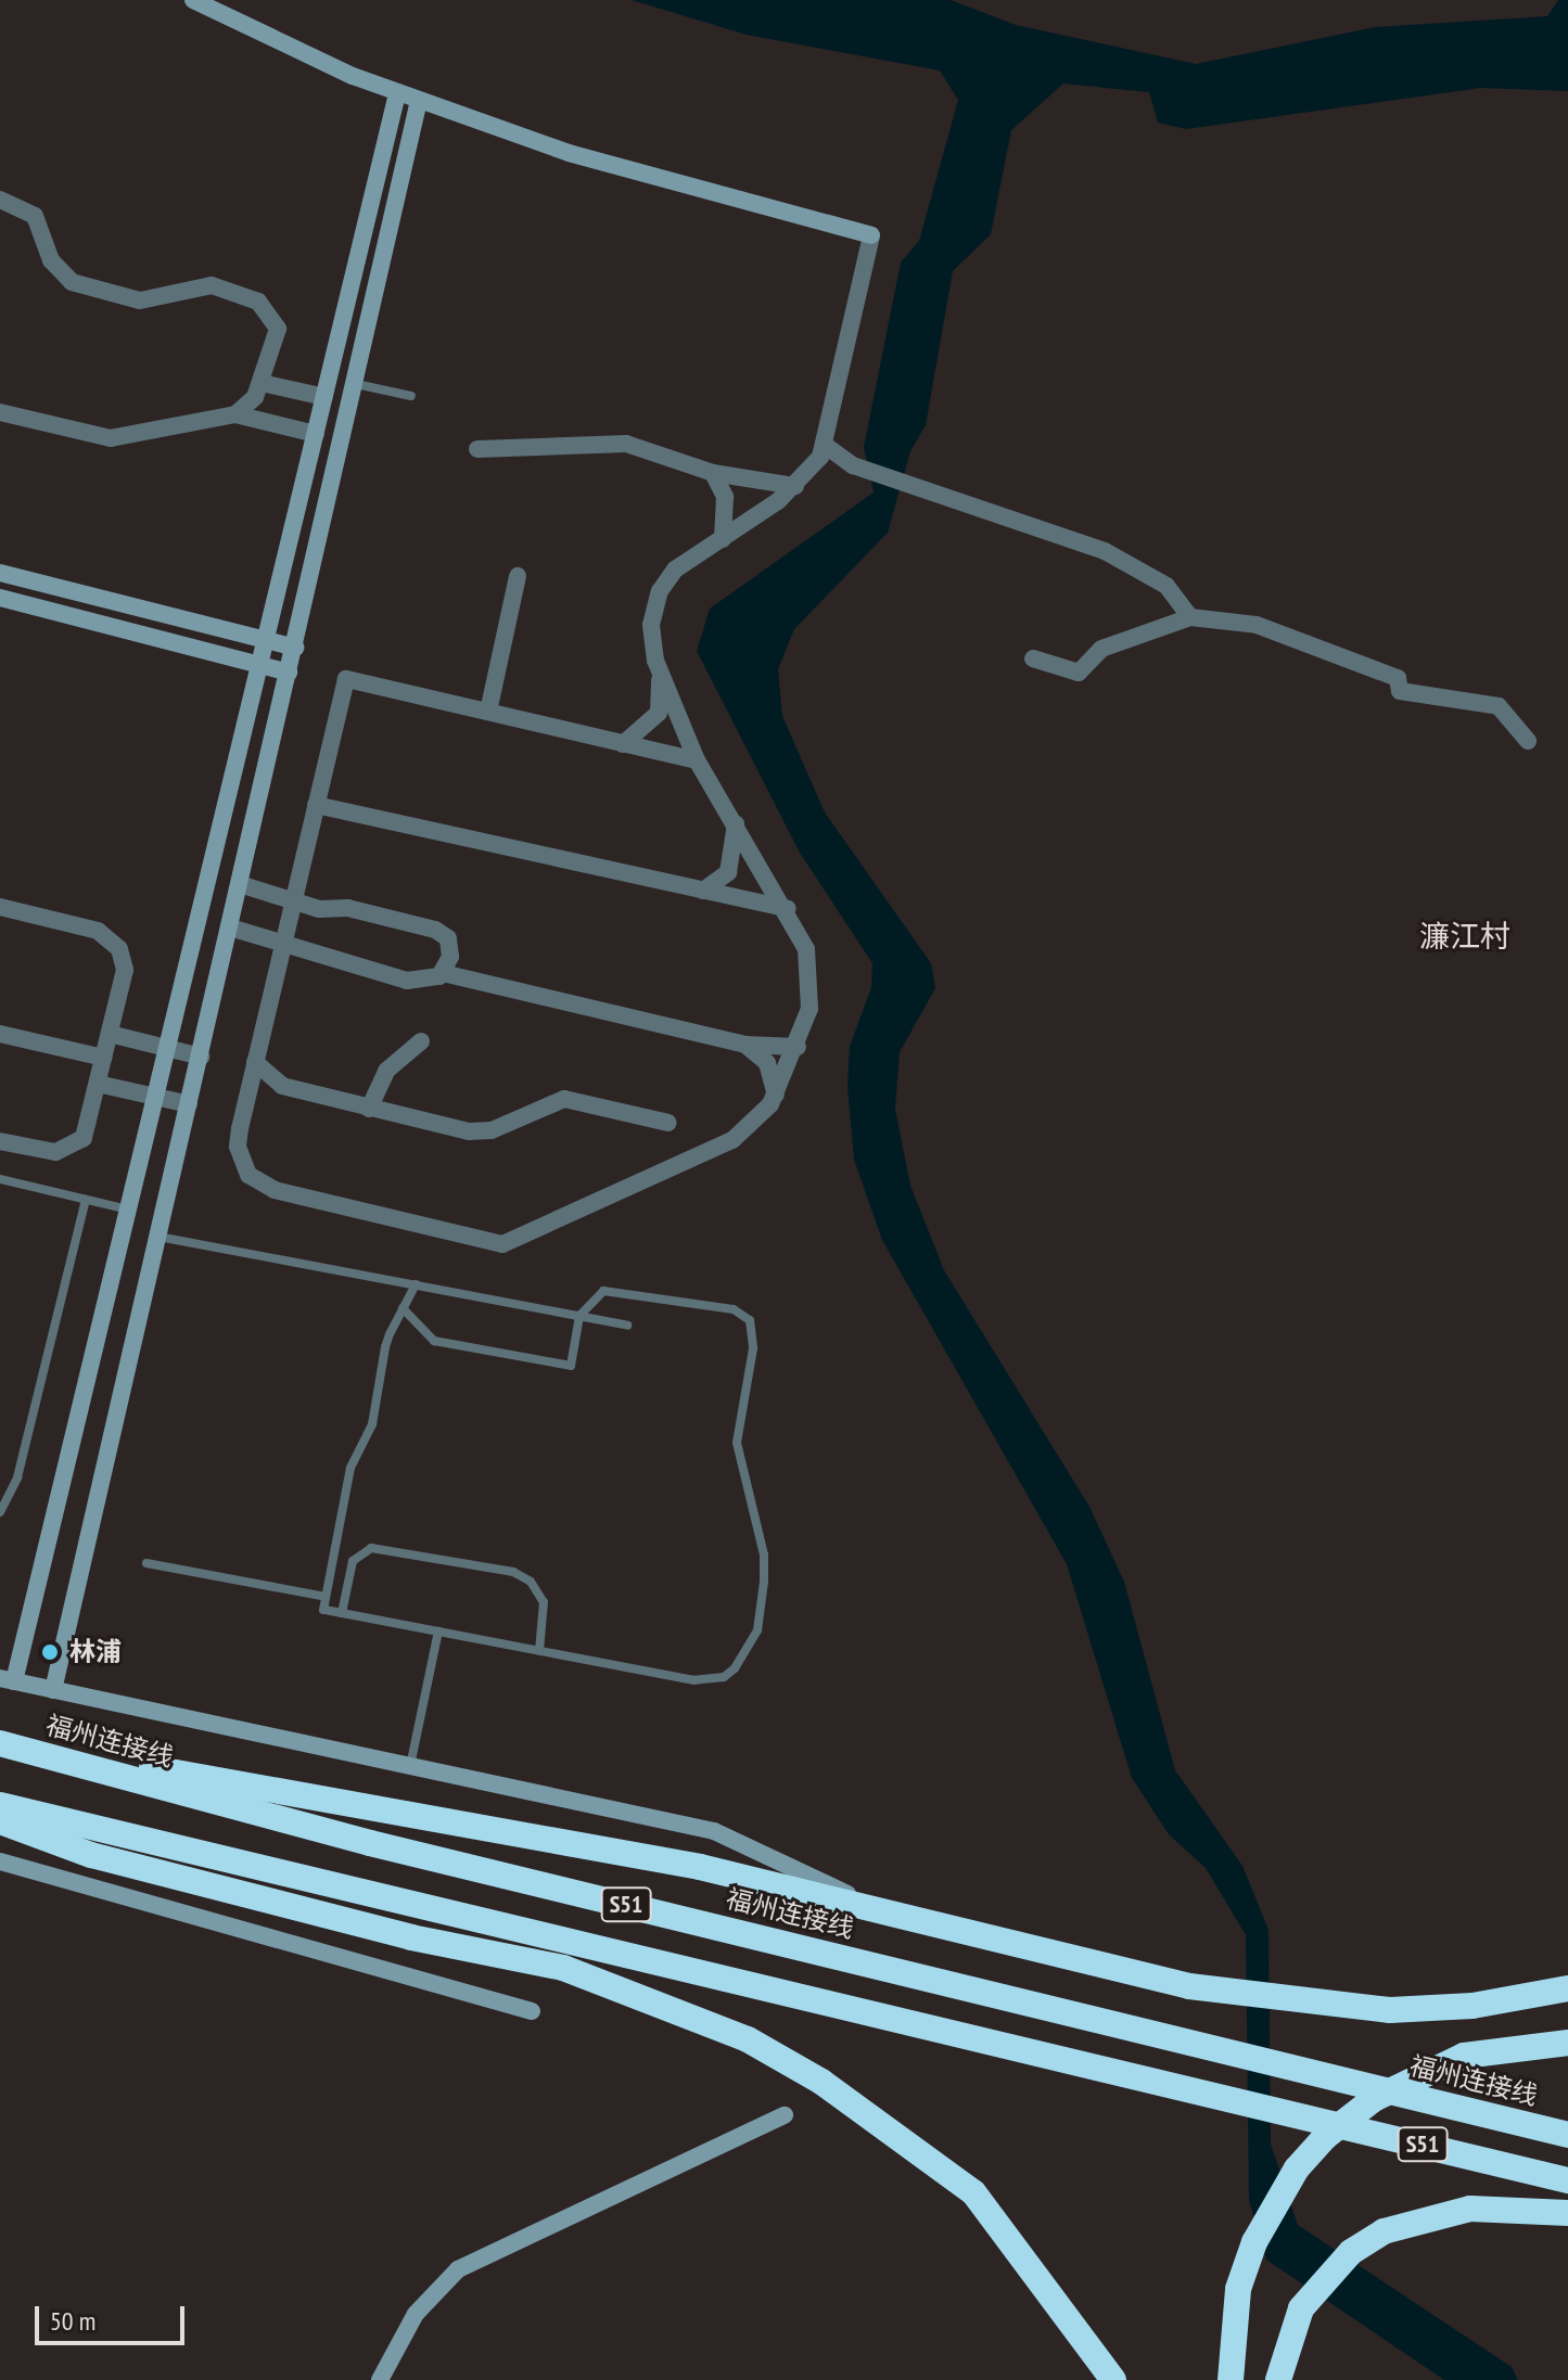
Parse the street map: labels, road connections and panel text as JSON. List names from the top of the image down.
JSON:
{
  "streets": {
    "highway": ["福州连接线", "S51"]
  },
  "districts": ["濂江村"],
  "places": ["林浦"],
  "scale_bar": "50 m"
}
